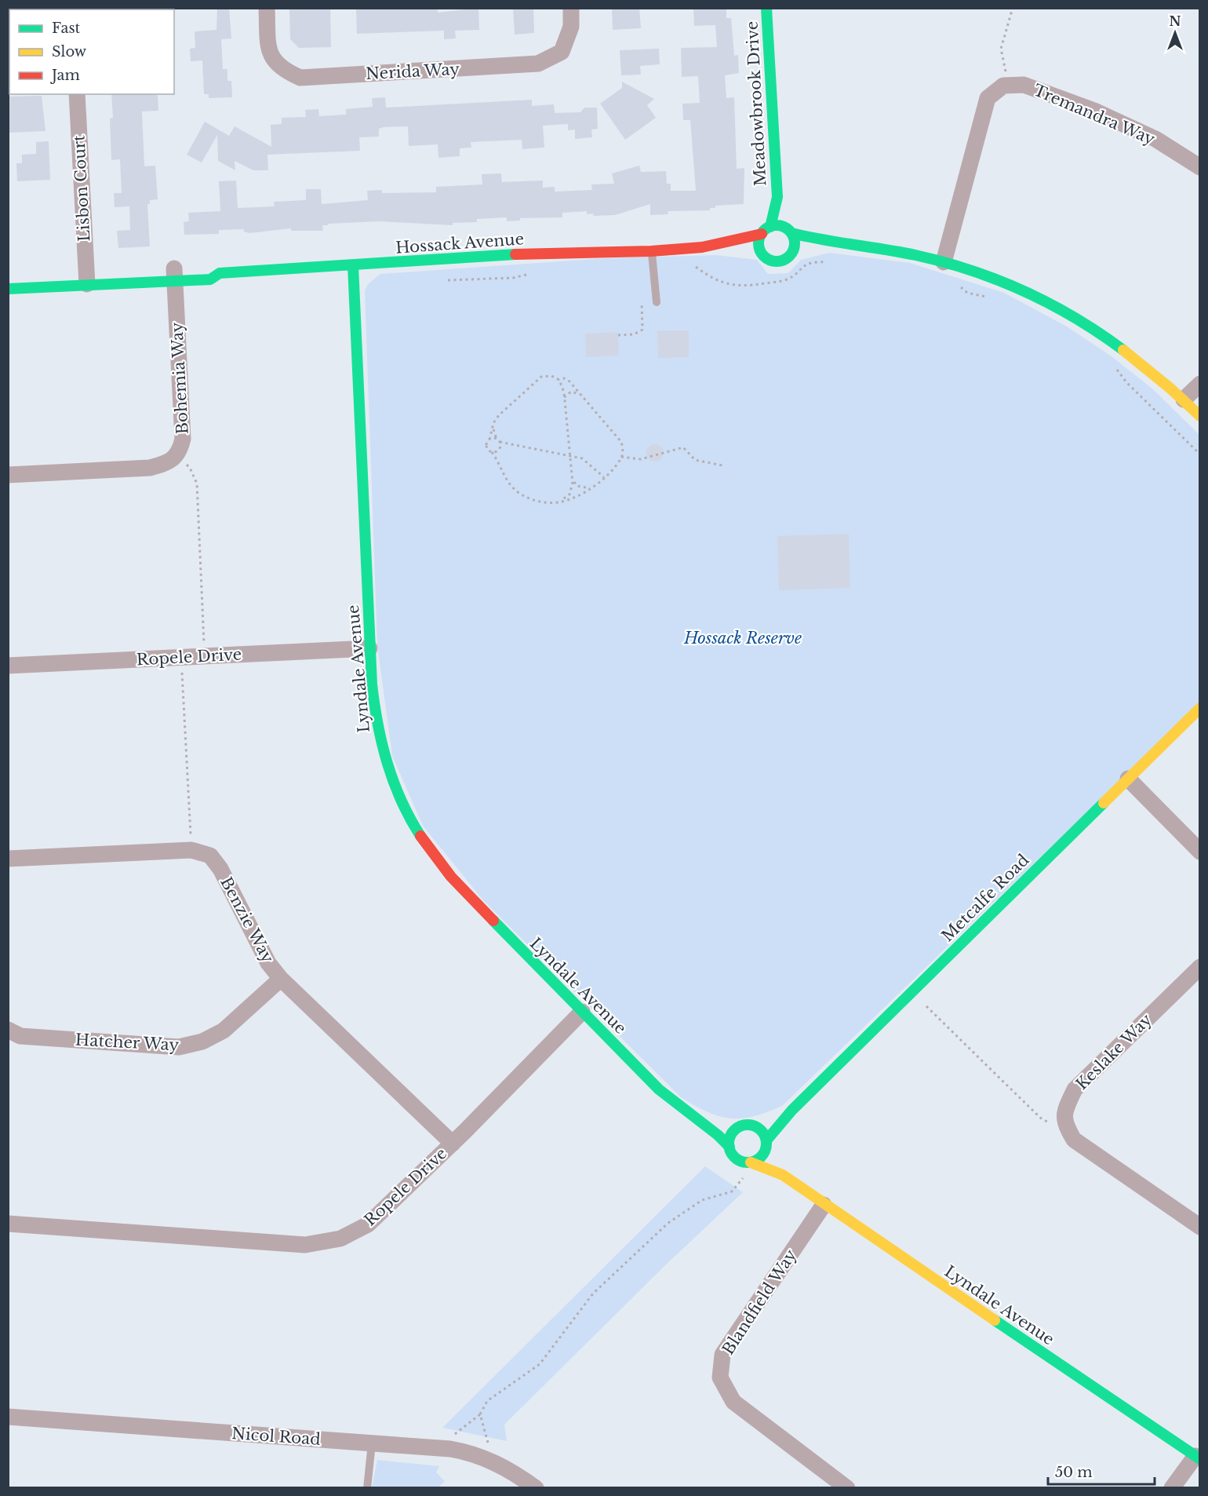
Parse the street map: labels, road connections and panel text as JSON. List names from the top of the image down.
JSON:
{
  "streets": {
    "street": [
      "Nerida Way",
      "Meadowbrook Drive",
      "Tremandra Way",
      "Lisbon Court",
      "Hossack Avenue",
      "Bohemia Way",
      "Ropele Drive",
      "Lyndale Avenue",
      "Metcalfe Road",
      "Benzie Way",
      "Hatcher Way",
      "Keslake Way",
      "Blandfield Way",
      "Nicol Road"
    ]
  },
  "crossings": [
    ["Meadowbrook Drive", "Hossack Avenue"],
    ["Lisbon Court", "Hossack Avenue"],
    ["Hossack Avenue", "Bohemia Way"],
    ["Hossack Avenue", "Lyndale Avenue"],
    ["Ropele Drive", "Lyndale Avenue"],
    ["Ropele Drive", "Benzie Way"],
    ["Lyndale Avenue", "Metcalfe Road"],
    ["Lyndale Avenue", "Blandfield Way"],
    ["Benzie Way", "Hatcher Way"]
  ],
  "parks": ["Hossack Reserve"],
  "legend": ["Fast", "Slow", "Jam"],
  "scale_bar": "50 m",
  "north": "top"
}
